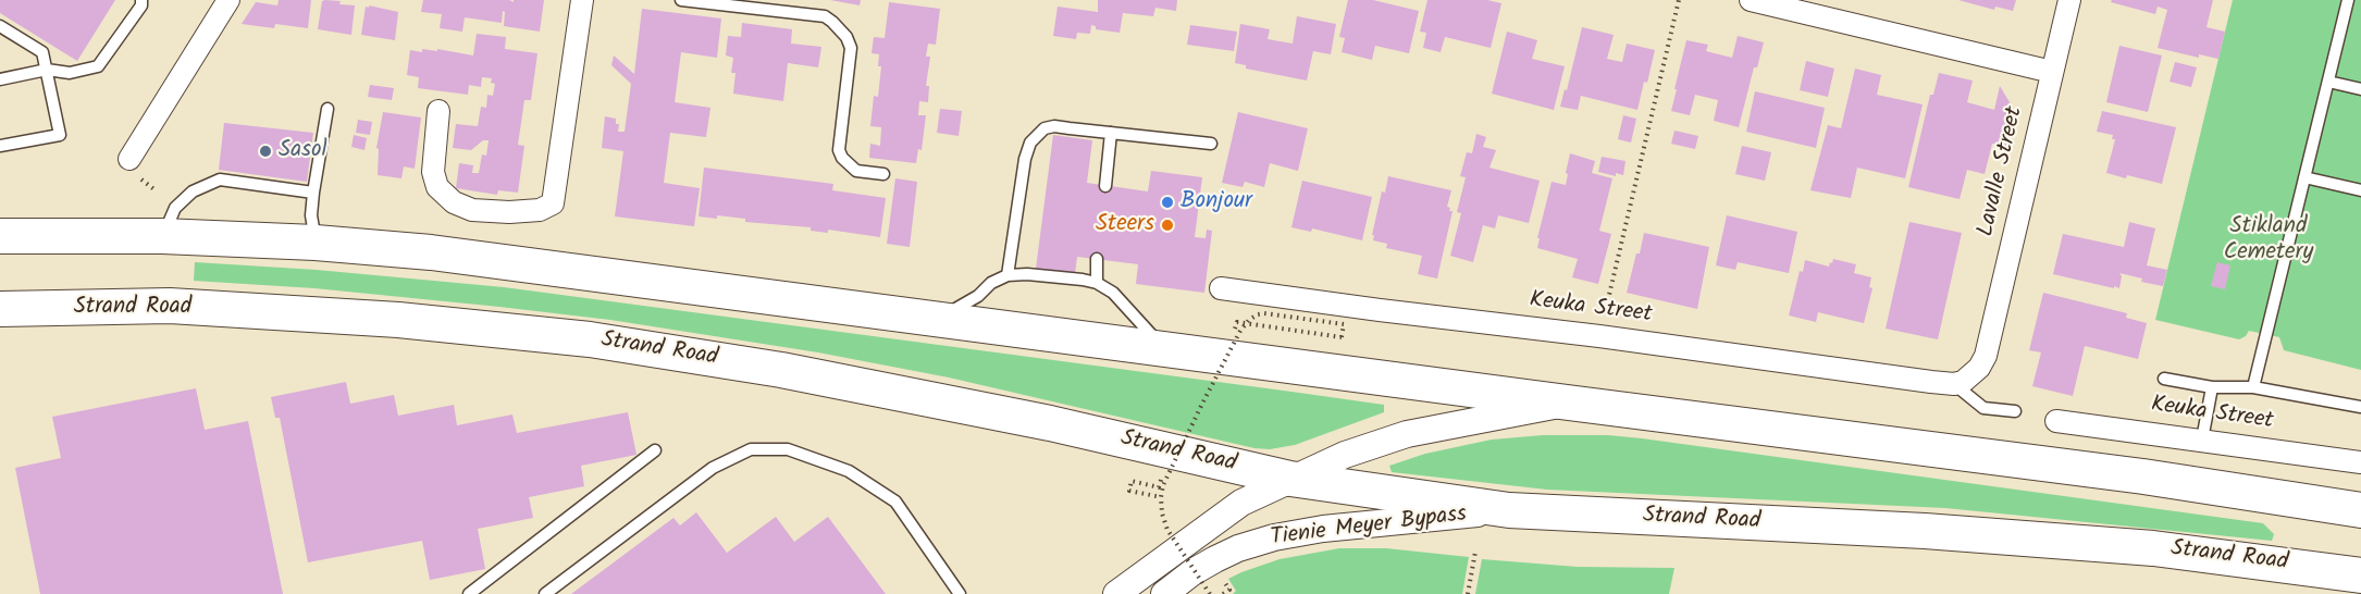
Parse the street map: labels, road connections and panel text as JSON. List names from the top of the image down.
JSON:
{
  "streets": {
    "main road": ["Strand Road"],
    "street": ["Lavalle Street", "Keuka Street", "Tienie Meyer Bypass"]
  },
  "crossings": [
    ["Lavalle Street", "Keuka Street"],
    ["Strand Road", "Tienie Meyer Bypass"]
  ],
  "parks": ["Stikland Cemetery"],
  "places": ["Sasol", "Bonjour", "Steers"]
}
